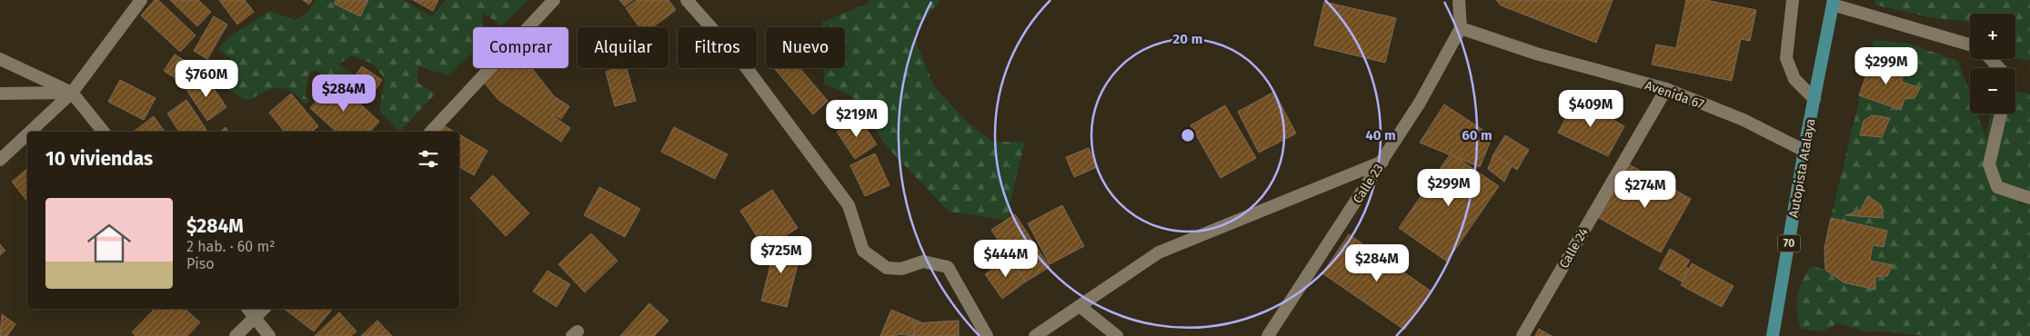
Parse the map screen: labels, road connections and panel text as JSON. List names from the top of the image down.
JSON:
{
  "streets": {
    "main road": ["Autopista Atalaya", "70"],
    "street": ["Avenida 67", "Calle 23", "Calle 24"]
  },
  "crossings": [
    ["Avenida 67", "Autopista Atalaya"],
    ["Avenida 67", "Calle 23"],
    ["Avenida 67", "Calle 24"]
  ],
  "page": {
    "map_buttons": ["+", "−"],
    "chip": [
      "Comprar",
      "Alquilar",
      "Filtros",
      "Nuevo"
    ],
    "price": [
      "$299M",
      "$760M",
      "$284M",
      "$409M",
      "$219M",
      "$299M",
      "$274M",
      "$725M",
      "$444M",
      "$284M"
    ],
    "heading": "10 viviendas",
    "list": [
      {
        "name": "$284M",
        "note": "2 hab. · 60 m² · Piso"
      }
    ]
  },
  "rings": ["20 m", "40 m", "60 m"]
}
